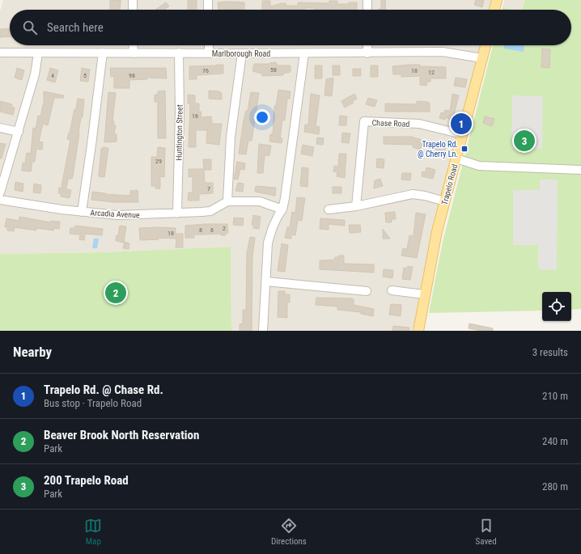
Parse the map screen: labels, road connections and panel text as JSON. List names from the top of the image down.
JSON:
{
  "streets": {
    "main road": ["Trapelo Road"],
    "street": [
      "Marlborough Road",
      "Chase Road",
      "Huntington Street",
      "Arcadia Avenue"
    ]
  },
  "crossings": [
    ["Marlborough Road", "Huntington Street"],
    ["Marlborough Road", "Trapelo Road"],
    ["Chase Road", "Trapelo Road"],
    ["Huntington Street", "Arcadia Avenue"]
  ],
  "places": {
    "transit": ["Trapelo Rd. @ Cherry Ln."]
  },
  "house_numbers": [
    "58",
    "76",
    "18",
    "12",
    "4",
    "5",
    "98",
    "16",
    "29",
    "7",
    "2",
    "8",
    "6",
    "18"
  ],
  "page": {
    "search": "Search here",
    "pins": ["1", "3", "2"],
    "heading": ["Nearby", "3 results"],
    "list": [
      {
        "mark": "1",
        "name": "Trapelo Rd. @ Chase Rd.",
        "note": "Bus stop · Trapelo Road",
        "value": "210 m"
      },
      {
        "mark": "2",
        "name": "Beaver Brook North Reservation",
        "note": "Park",
        "value": "240 m"
      },
      {
        "mark": "3",
        "name": "200 Trapelo Road",
        "note": "Park",
        "value": "280 m"
      }
    ],
    "nav": ["Map", "Directions", "Saved"]
  }
}
